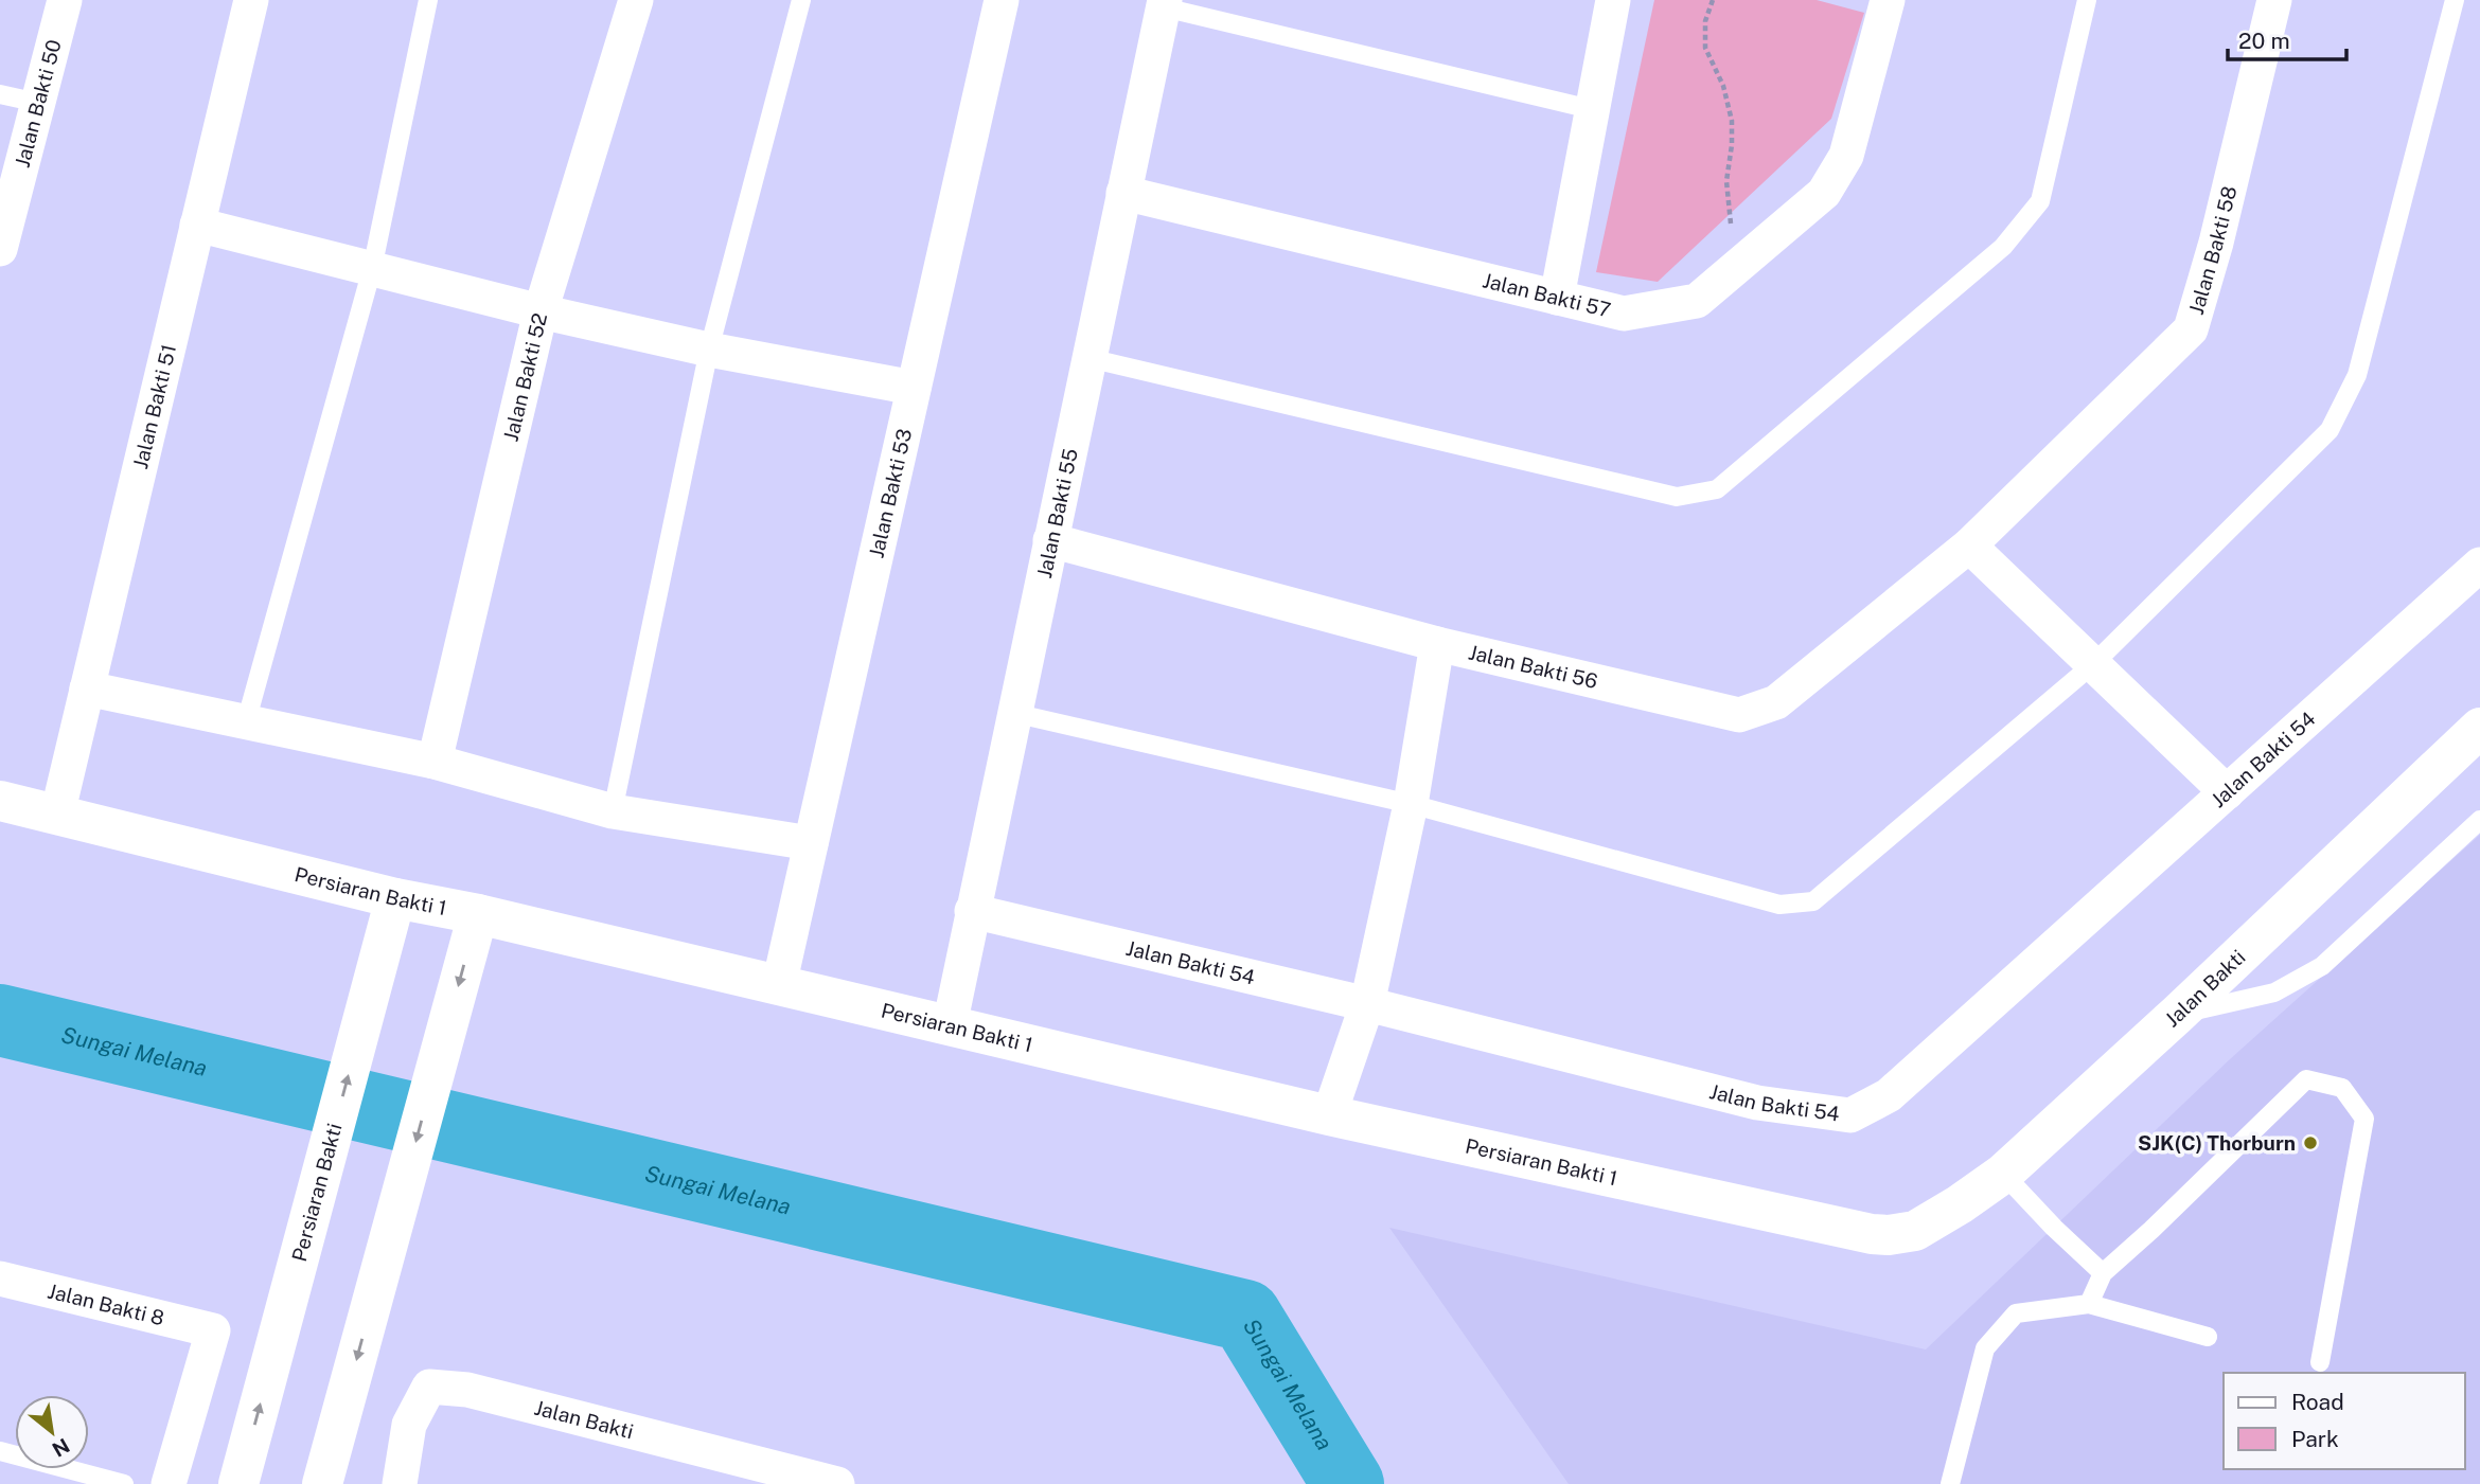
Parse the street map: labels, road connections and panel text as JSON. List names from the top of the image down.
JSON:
{
  "streets": {
    "street": [
      "Jalan Bakti 50",
      "Jalan Bakti 58",
      "Jalan Bakti 57",
      "Jalan Bakti 52",
      "Jalan Bakti 51",
      "Jalan Bakti 53",
      "Jalan Bakti 55",
      "Jalan Bakti 56",
      "Jalan Bakti 54",
      "Persiaran Bakti 1",
      "Jalan Bakti",
      "Persiaran Bakti",
      "Jalan Bakti 8"
    ]
  },
  "crossings": [
    ["Jalan Bakti 58", "Jalan Bakti 56"],
    ["Jalan Bakti 57", "Jalan Bakti 55"],
    ["Jalan Bakti 51", "Persiaran Bakti 1"],
    ["Jalan Bakti 53", "Persiaran Bakti 1"],
    ["Jalan Bakti 55", "Jalan Bakti 56"],
    ["Jalan Bakti 55", "Jalan Bakti 54"],
    ["Jalan Bakti 55", "Persiaran Bakti 1"],
    ["Persiaran Bakti 1", "Jalan Bakti"],
    ["Persiaran Bakti 1", "Persiaran Bakti"]
  ],
  "water": ["Sungai Melana"],
  "places": ["SJK(C) Thorburn"],
  "legend": ["Road", "Park"],
  "scale_bar": "20 m",
  "north": "bottom right"
}
